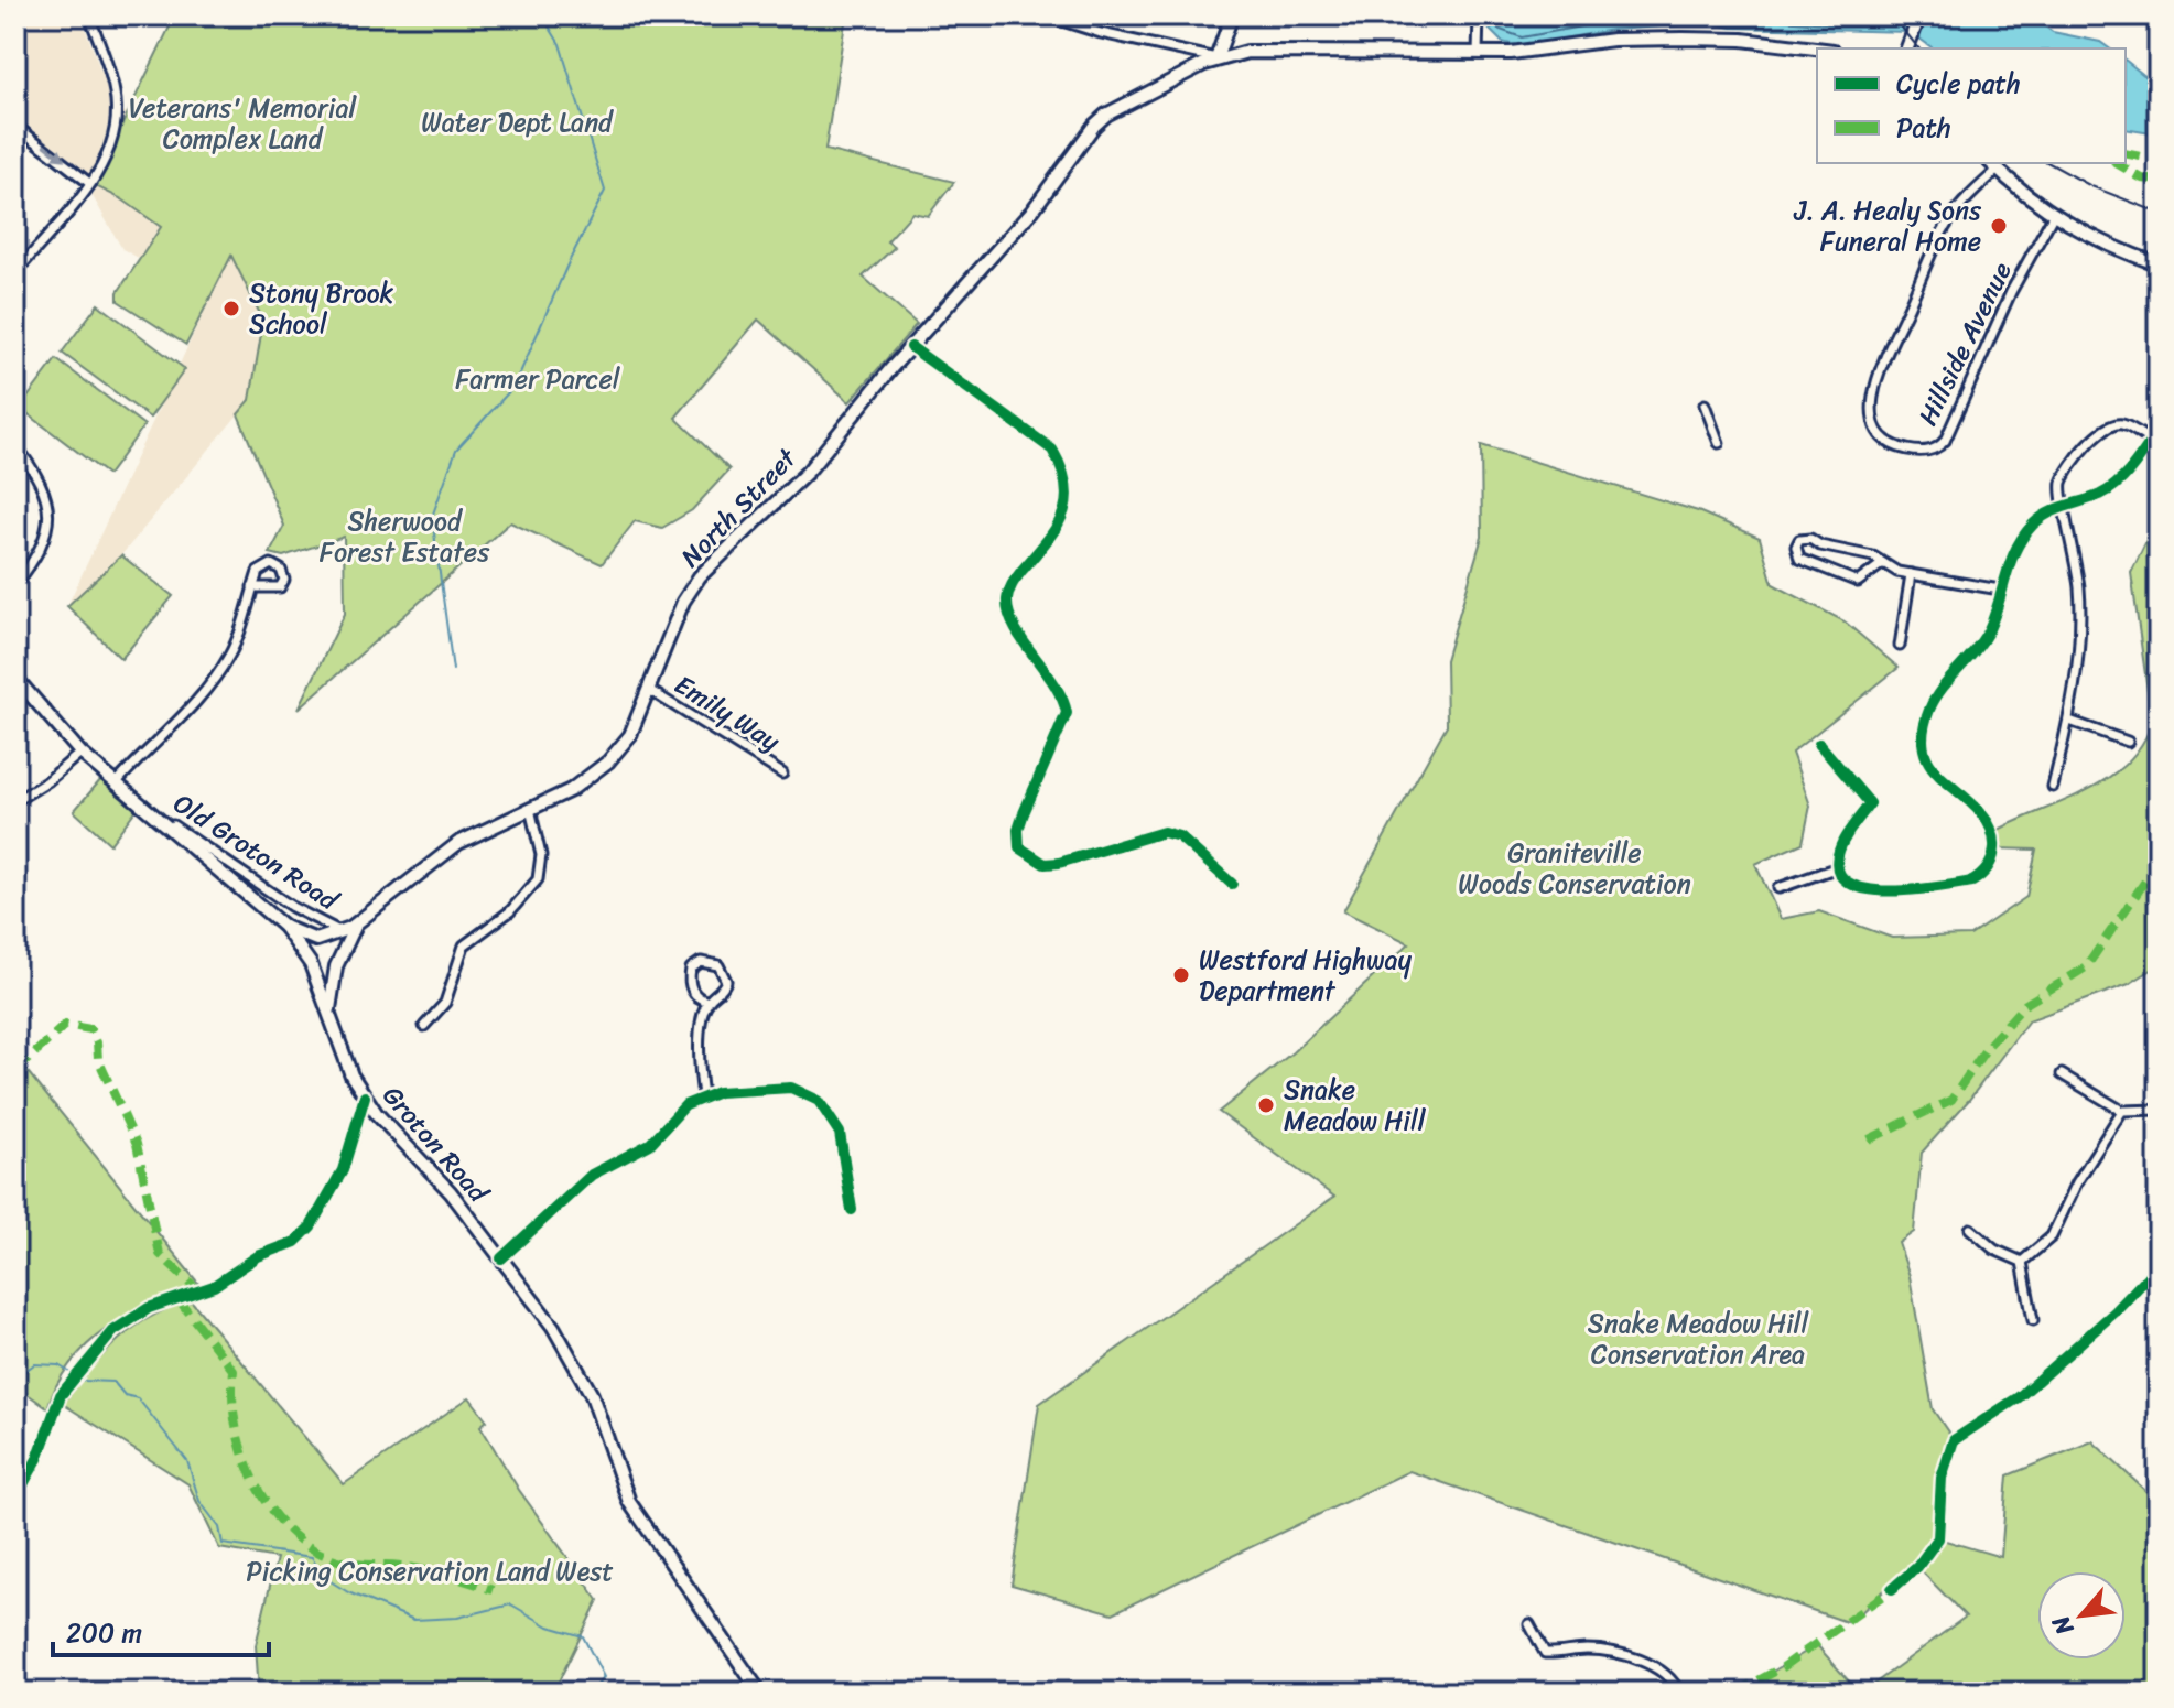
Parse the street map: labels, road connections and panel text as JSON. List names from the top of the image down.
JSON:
{
  "streets": {
    "main road": ["North Street", "Groton Road"],
    "street": ["Hillside Avenue", "Emily Way", "Old Groton Road"]
  },
  "crossings": [
    ["North Street", "Emily Way"],
    ["North Street", "Old Groton Road"],
    ["North Street", "Groton Road"],
    ["Old Groton Road", "Groton Road"]
  ],
  "parks": [
    "Veterans' Memorial Complex Land",
    "Water Dept Land",
    "Farmer Parcel",
    "Sherwood Forest Estates",
    "Graniteville Woods Conservation",
    "Snake Meadow Hill Conservation Area",
    "Picking Conservation Land West"
  ],
  "places": [
    "J. A. Healy Sons Funeral Home",
    "Stony Brook School",
    "Westford Highway Department",
    "Snake Meadow Hill"
  ],
  "legend": ["Cycle path", "Path"],
  "scale_bar": "200 m",
  "north": "bottom left"
}
